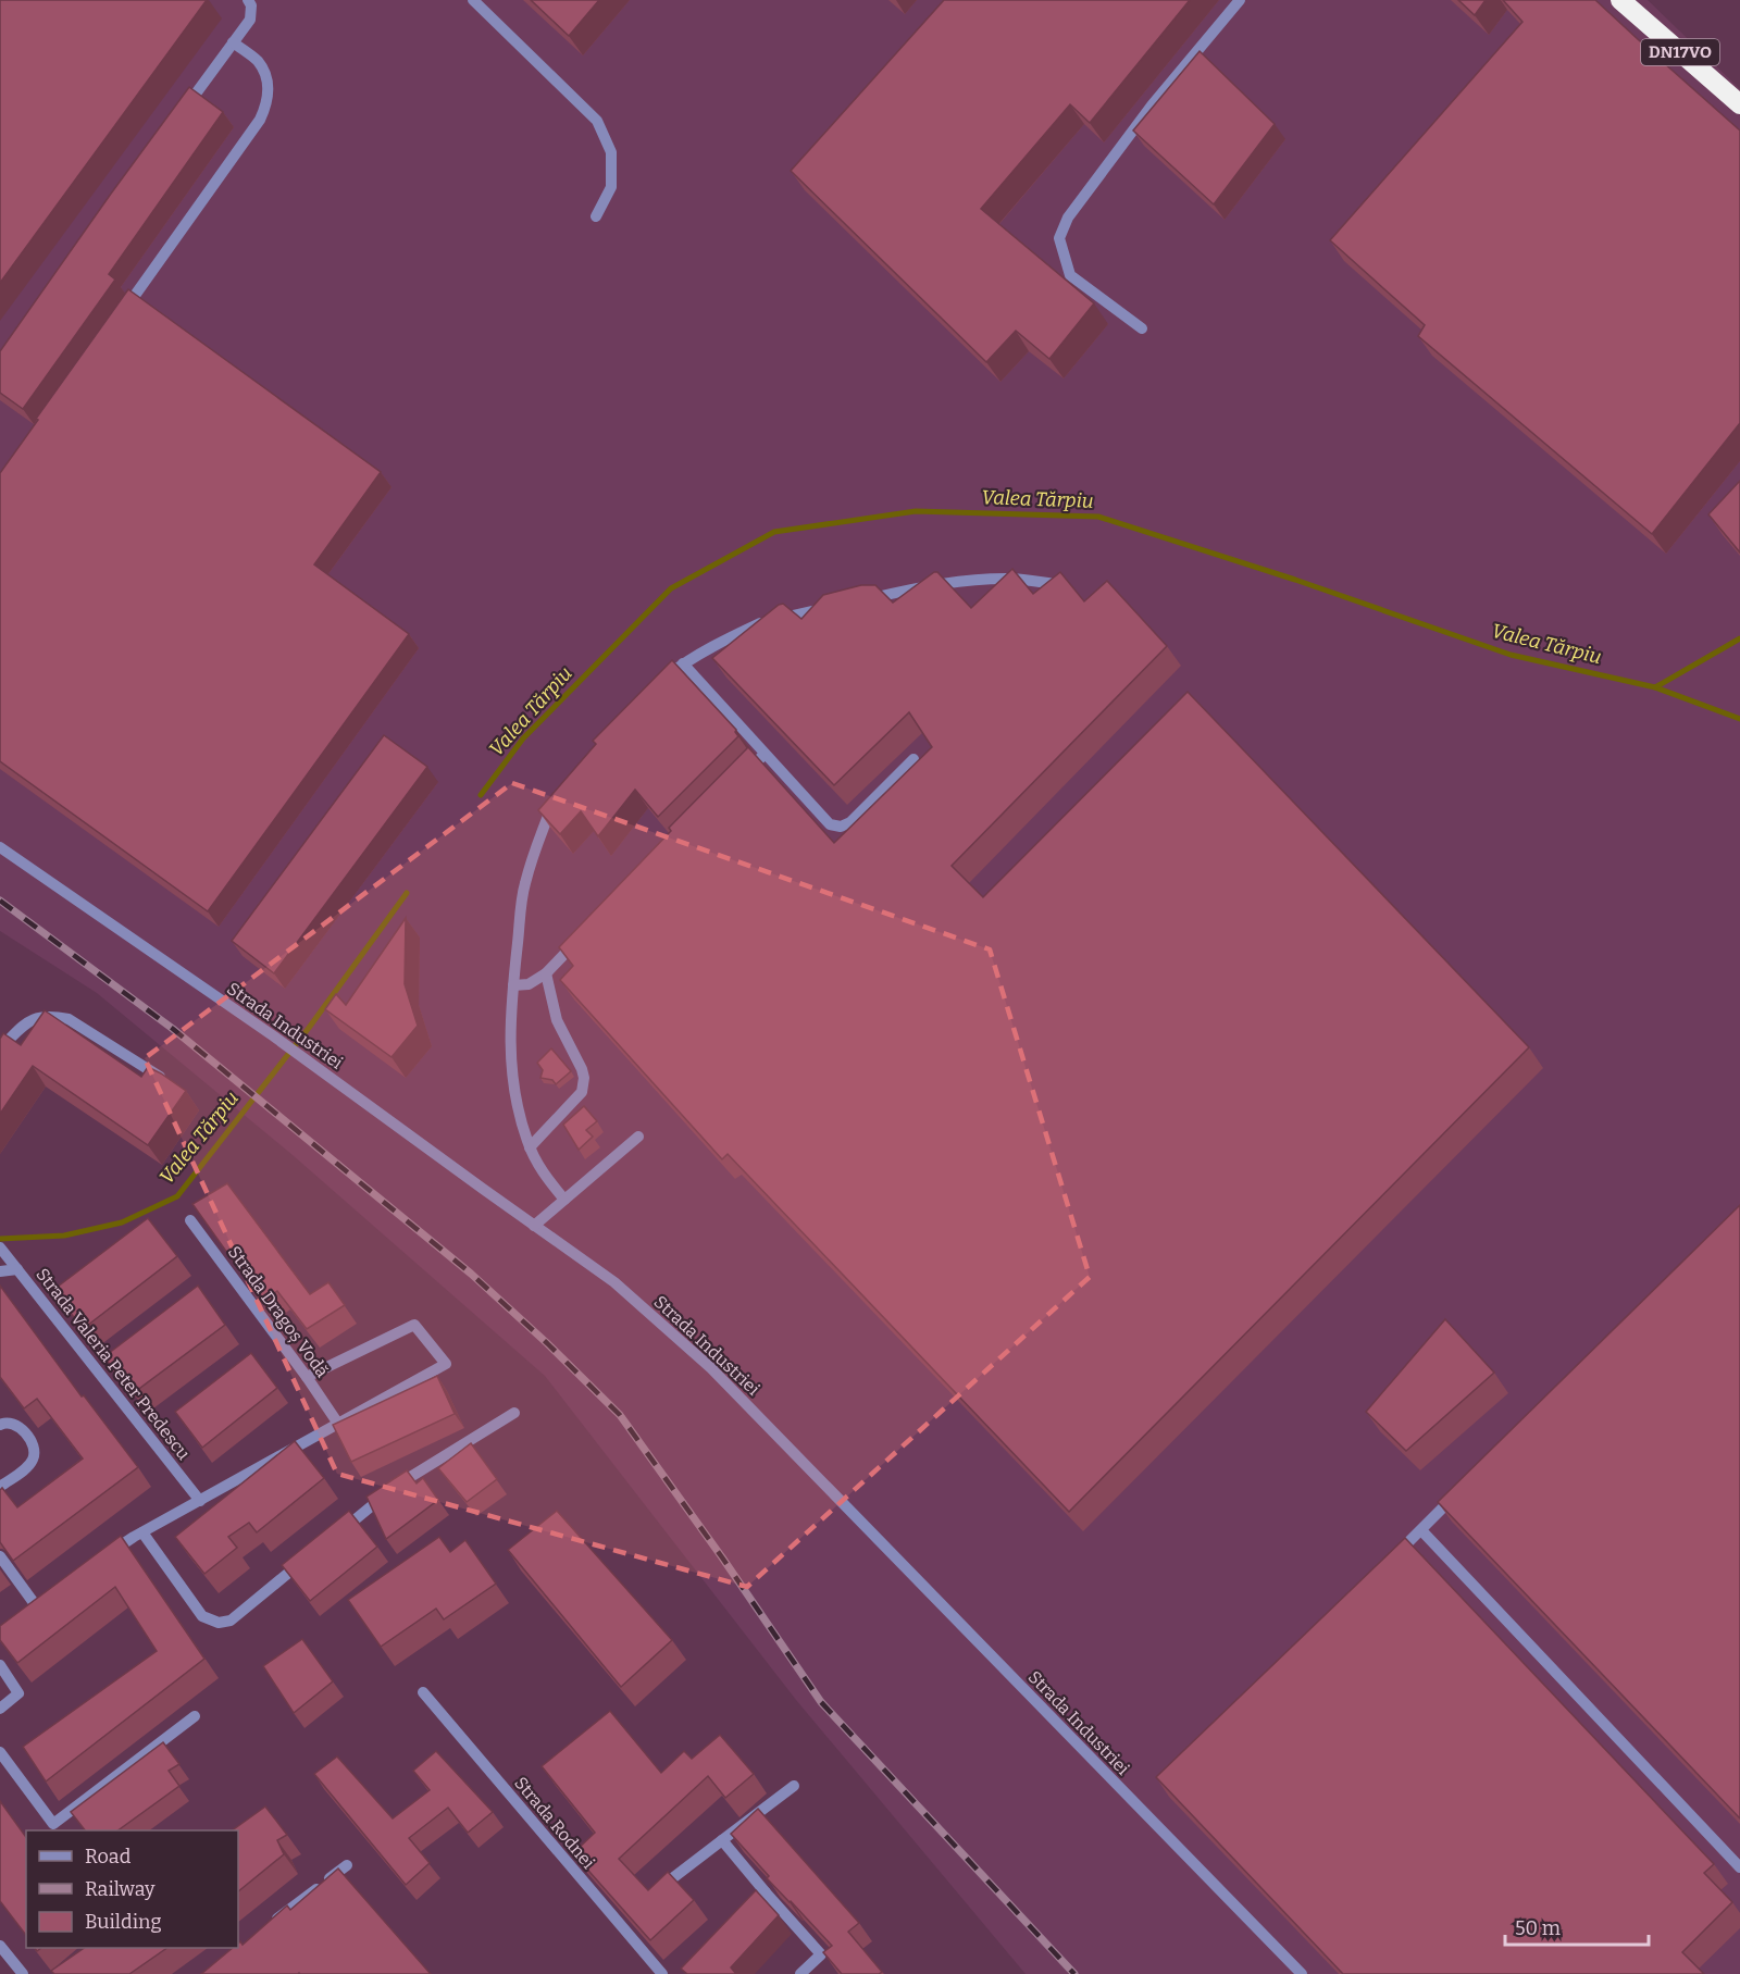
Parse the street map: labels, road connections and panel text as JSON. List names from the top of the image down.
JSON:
{
  "streets": {
    "highway": ["DN17VO"],
    "street": [
      "Strada Industriei",
      "Strada Dragoș Vodă",
      "Strada Valeria Peter Predescu",
      "Strada Rodnei"
    ]
  },
  "water": ["Valea Tărpiu"],
  "legend": ["Road", "Railway", "Building"],
  "scale_bar": "50 m"
}
